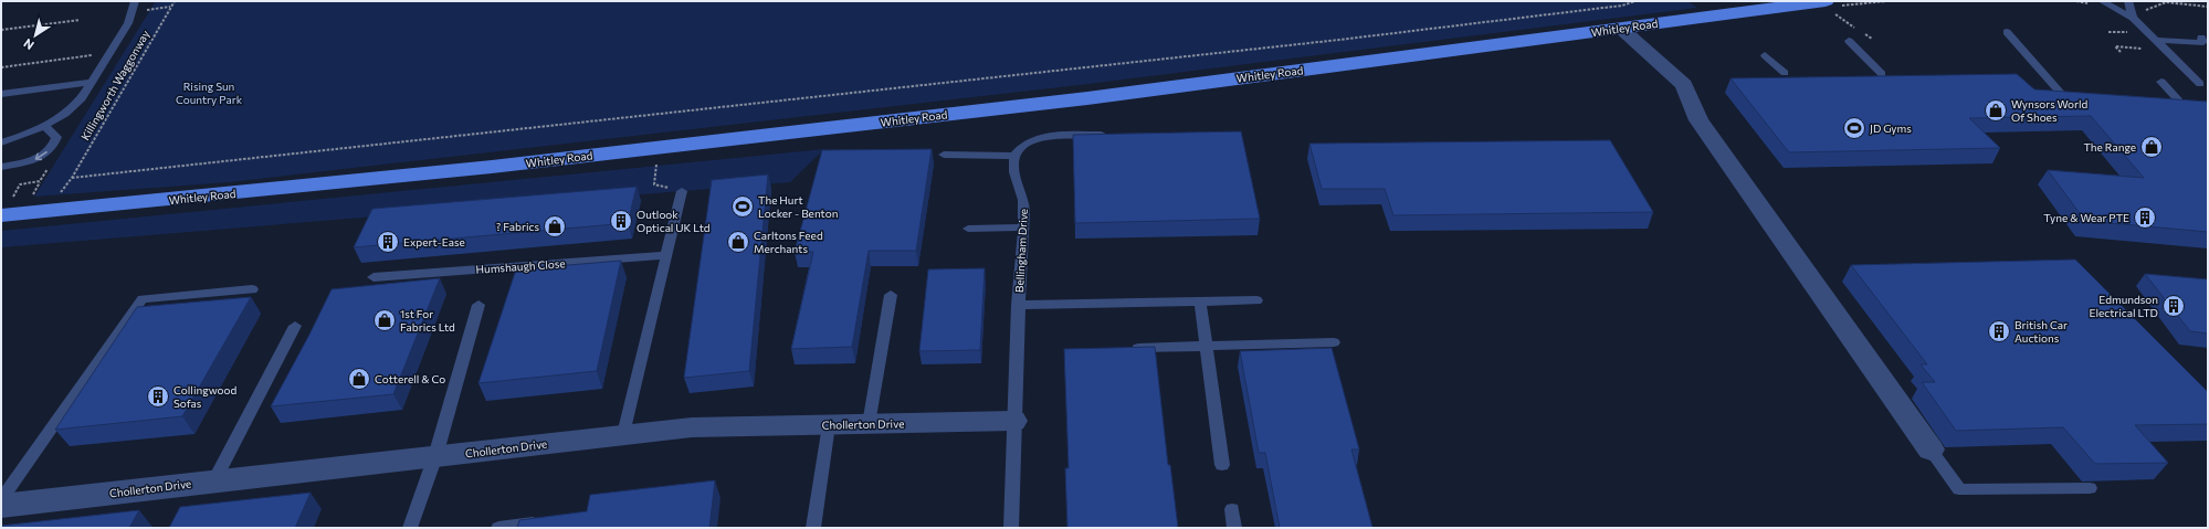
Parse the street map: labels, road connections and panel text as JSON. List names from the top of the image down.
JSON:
{
  "streets": {
    "main road": ["Whitley Road"],
    "street": ["Chollerton Drive"],
    "lane": ["Bellingham Drive", "Humshaugh Close"],
    "path": ["Killingworth Waggonway"]
  },
  "crossings": [
    ["Bellingham Drive", "Chollerton Drive"]
  ],
  "parks": ["Rising Sun Country Park"],
  "places": {
    "shop": [
      "Wynsors World Of Shoes",
      "The Range",
      "? Fabrics",
      "Carltons Feed Merchants",
      "1st For Fabrics Ltd",
      "Cotterell & Co"
    ],
    "sports": ["JD Gyms", "The Hurt Locker - Benton"],
    "building": [
      "Tyne & Wear PTE",
      "Outlook Optical UK Ltd",
      "Expert-Ease",
      "Edmundson Electrical LTD",
      "British Car Auctions",
      "Collingwood Sofas"
    ]
  },
  "north": "bottom left"
}
